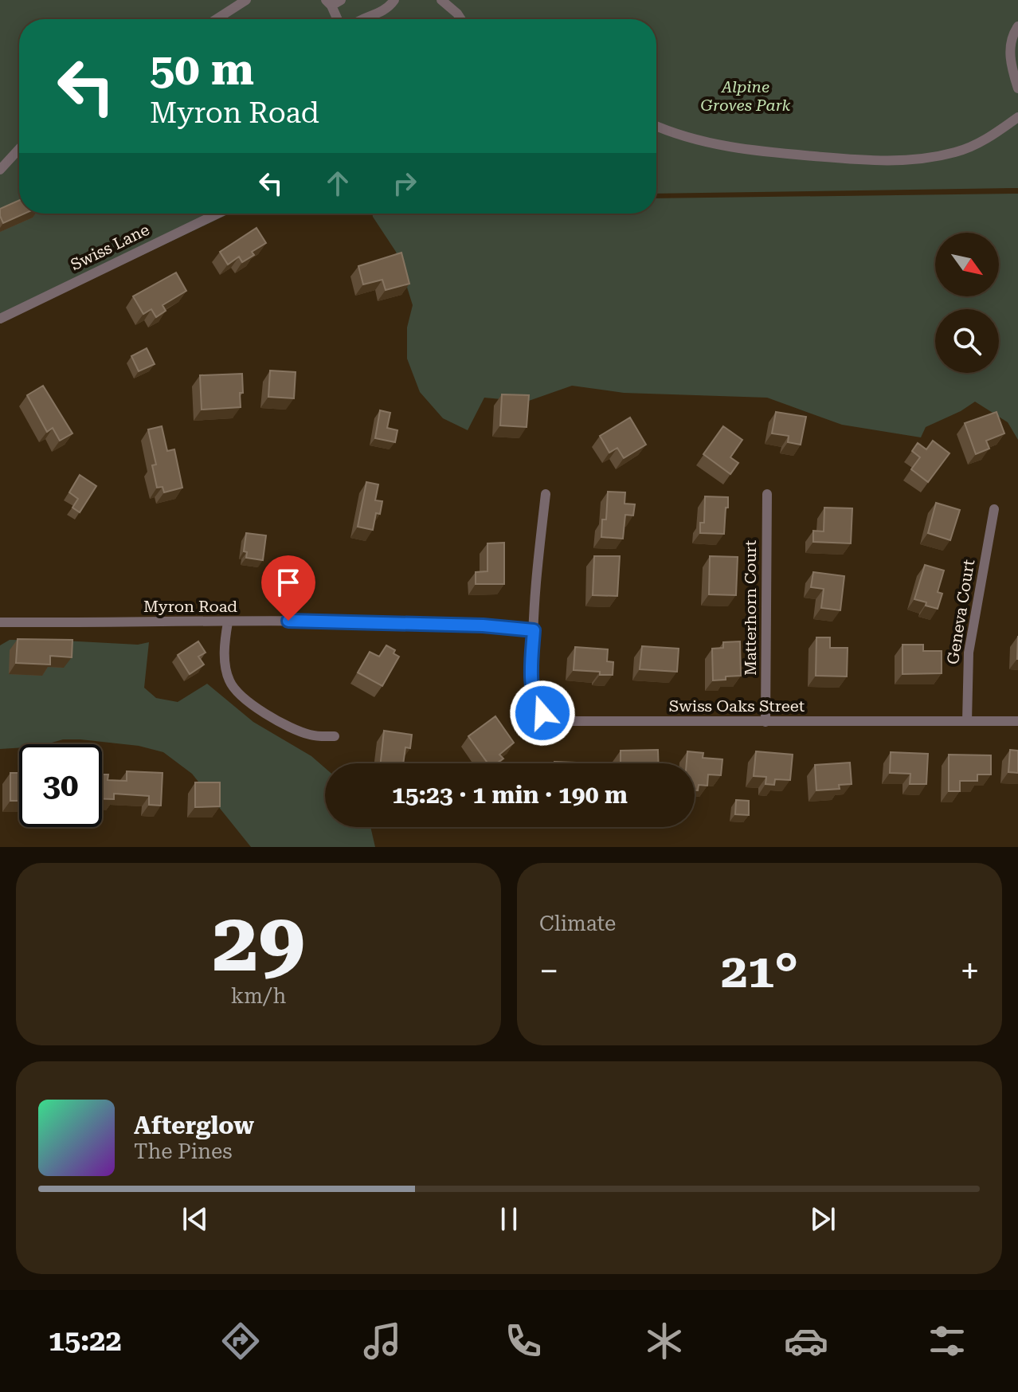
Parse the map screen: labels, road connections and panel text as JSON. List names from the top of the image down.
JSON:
{
  "streets": {
    "street": [
      "Swiss Lane",
      "Myron Road",
      "Matterhorn Court",
      "Geneva Court",
      "Swiss Oaks Street"
    ]
  },
  "crossings": [
    ["Myron Road", "Swiss Oaks Street"],
    ["Matterhorn Court", "Swiss Oaks Street"],
    ["Geneva Court", "Swiss Oaks Street"]
  ],
  "parks": ["Alpine Groves Park"],
  "north": "bottom right",
  "page": {
    "turn": ["50 m", "Myron Road"],
    "limit": "30",
    "trip": "15:23 · 1 min · 190 m",
    "tile": [
      ["29", "km/h"],
      "Climate"
    ],
    "heat": ["−", "21°", "+"],
    "song": ["Afterglow", "The Pines"],
    "tabs": "15:22"
  }
}
